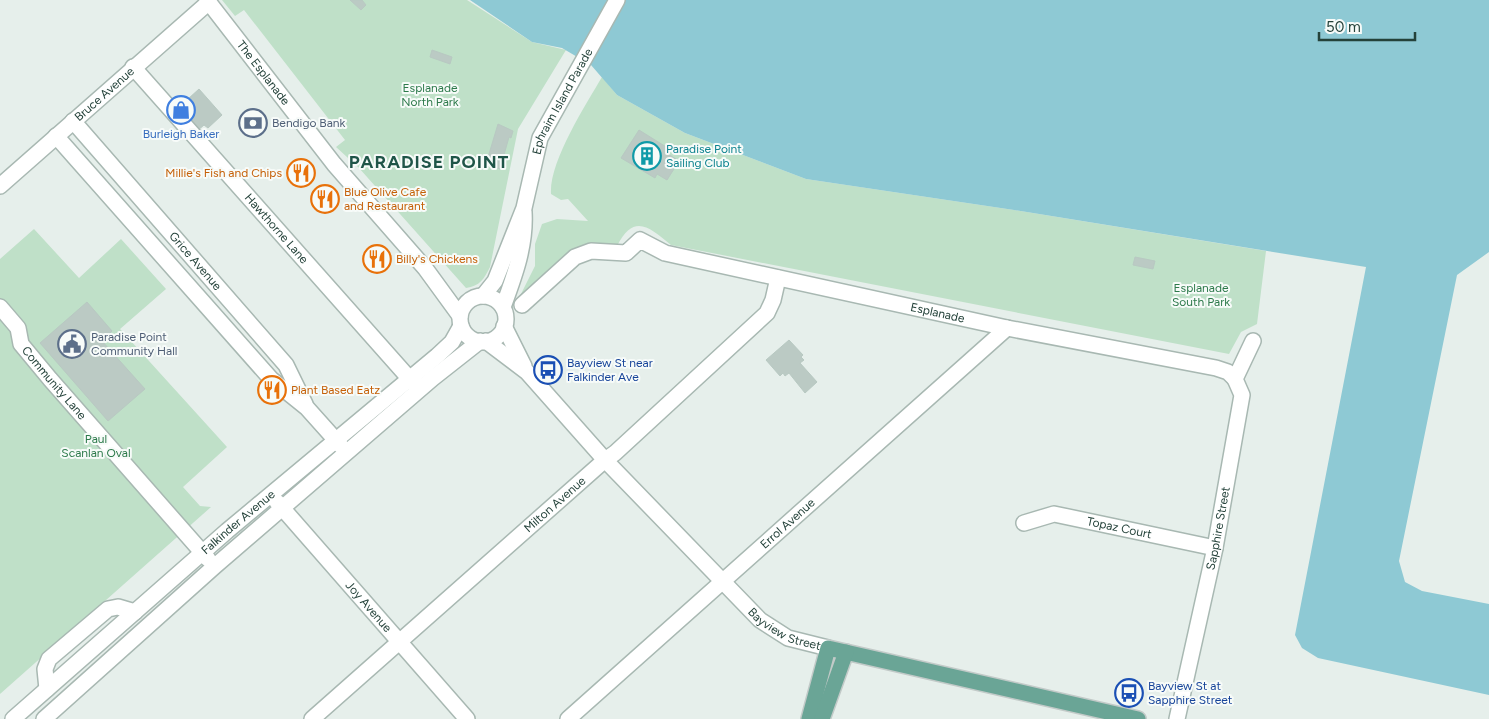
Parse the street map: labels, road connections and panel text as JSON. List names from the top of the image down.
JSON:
{
  "streets": {
    "main road": ["Bayview Street"],
    "street": [
      "The Esplanade",
      "Bruce Avenue",
      "Ephraim Island Parade",
      "Hawthorne Lane",
      "Grice Avenue",
      "Esplanade",
      "Community Lane",
      "Milton Avenue",
      "Falkinder Avenue",
      "Errol Avenue",
      "Topaz Court",
      "Sapphire Street",
      "Joy Avenue"
    ]
  },
  "crossings": [
    ["The Esplanade", "Bruce Avenue"],
    ["The Esplanade", "Ephraim Island Parade"],
    ["The Esplanade", "Falkinder Avenue"],
    ["The Esplanade", "Bayview Street"],
    ["Bruce Avenue", "Hawthorne Lane"],
    ["Bruce Avenue", "Grice Avenue"],
    ["Ephraim Island Parade", "Falkinder Avenue"],
    ["Ephraim Island Parade", "Bayview Street"],
    ["Hawthorne Lane", "Falkinder Avenue"],
    ["Grice Avenue", "Falkinder Avenue"],
    ["Esplanade", "Milton Avenue"],
    ["Esplanade", "Errol Avenue"],
    ["Esplanade", "Sapphire Street"],
    ["Community Lane", "Falkinder Avenue"],
    ["Milton Avenue", "Joy Avenue"],
    ["Milton Avenue", "Bayview Street"],
    ["Falkinder Avenue", "Joy Avenue"],
    ["Falkinder Avenue", "Bayview Street"],
    ["Errol Avenue", "Bayview Street"],
    ["Topaz Court", "Sapphire Street"]
  ],
  "districts": ["PARADISE POINT"],
  "parks": ["Esplanade North Park", "Esplanade South Park", "Paul Scanlan Oval"],
  "places": {
    "shop": ["Burleigh Baker"],
    "bank": ["Bendigo Bank"],
    "building": ["Paradise Point Sailing Club"],
    "restaurant": [
      "Millie's Fish and Chips",
      "Blue Olive Cafe and Restaurant",
      "Billy's Chickens",
      "Plant Based Eatz"
    ],
    "public building": ["Paradise Point Community Hall"],
    "bus stop": ["Bayview St near Falkinder Ave", "Bayview St at Sapphire Street"]
  },
  "scale_bar": "50 m"
}
